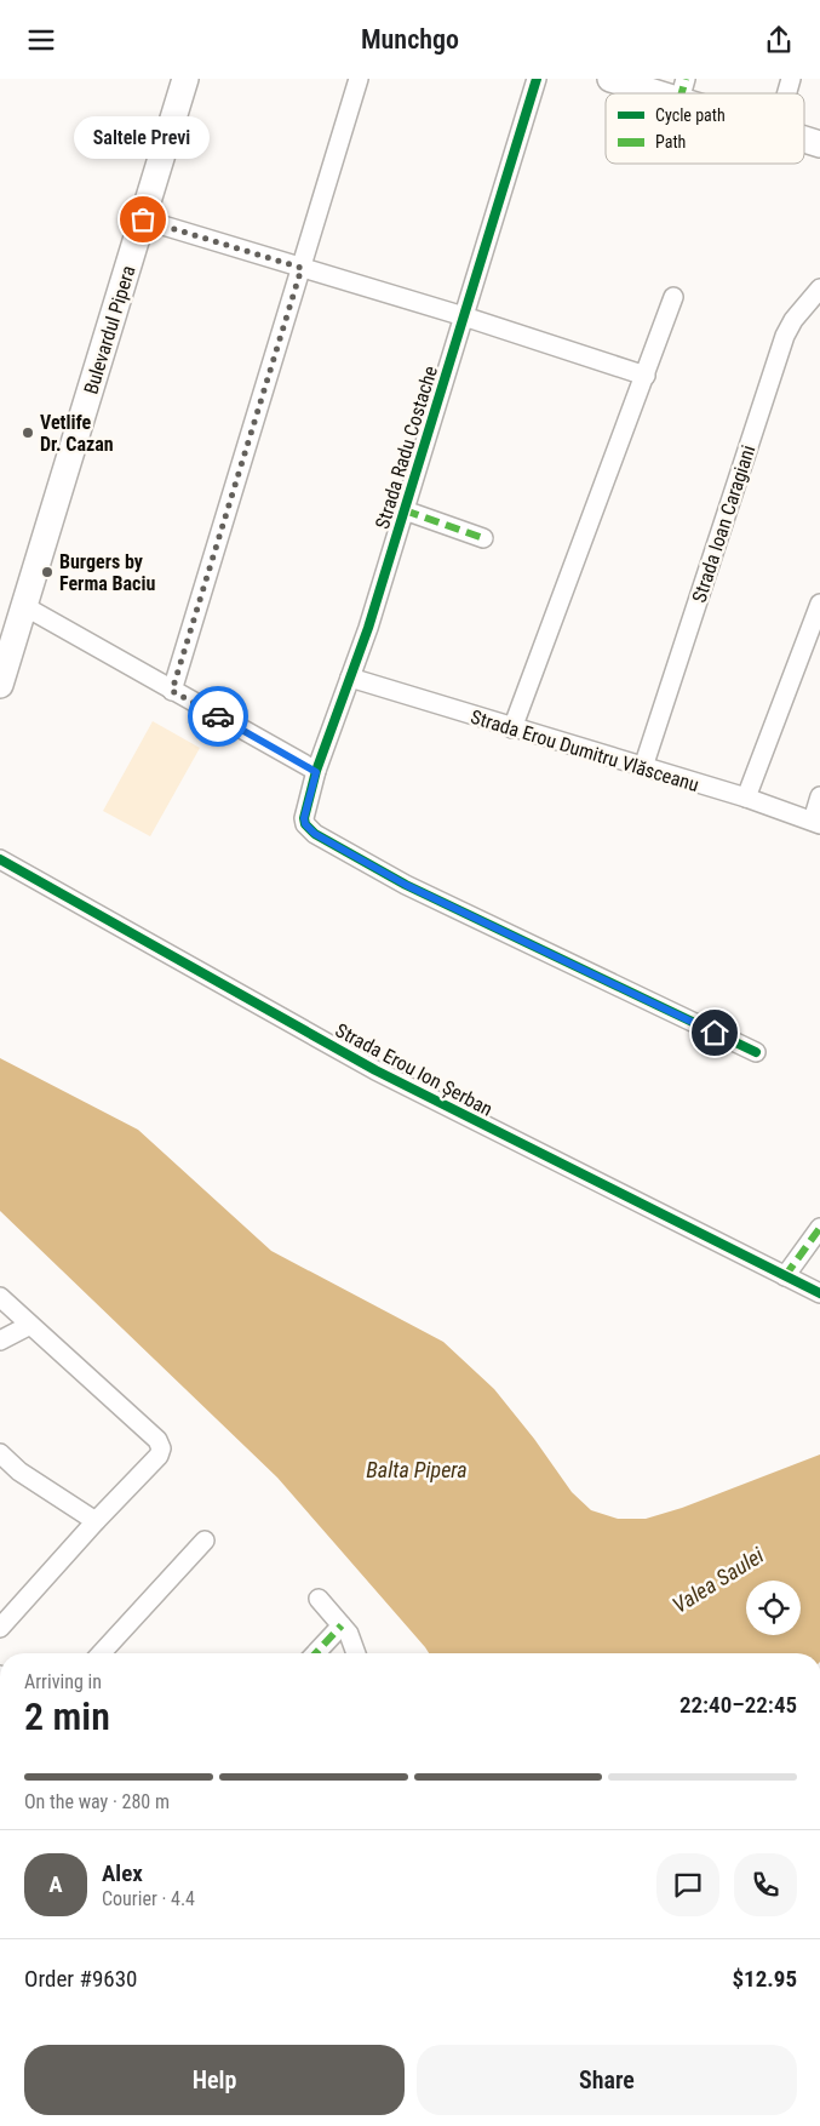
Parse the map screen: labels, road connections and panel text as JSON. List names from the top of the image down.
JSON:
{
  "streets": {
    "main road": ["Bulevardul Pipera"],
    "street": [
      "Strada Radu Costache",
      "Strada Ioan Caragiani",
      "Strada Erou Dumitru Vlăsceanu",
      "Strada Erou Ion Șerban"
    ]
  },
  "crossings": [
    ["Strada Radu Costache", "Strada Erou Dumitru Vlăsceanu"],
    ["Strada Ioan Caragiani", "Strada Erou Dumitru Vlăsceanu"]
  ],
  "water": ["Balta Pipera", "Valea Saulei"],
  "places": ["Saltele Previ", "Vetlife Dr. Cazan", "Burgers by Ferma Baciu"],
  "legend": ["Cycle path", "Path"],
  "page": {
    "header": "Munchgo",
    "bubble": "Saltele Previ",
    "heading": ["2 min", "Arriving in", "22:40–22:45"],
    "panel": [
      "Alex",
      "Courier · 4.4",
      "Order #9630",
      "$12.95"
    ],
    "bar": "On the way · 280 m",
    "round": "A",
    "buttons": ["Help", "Share"]
  }
}
